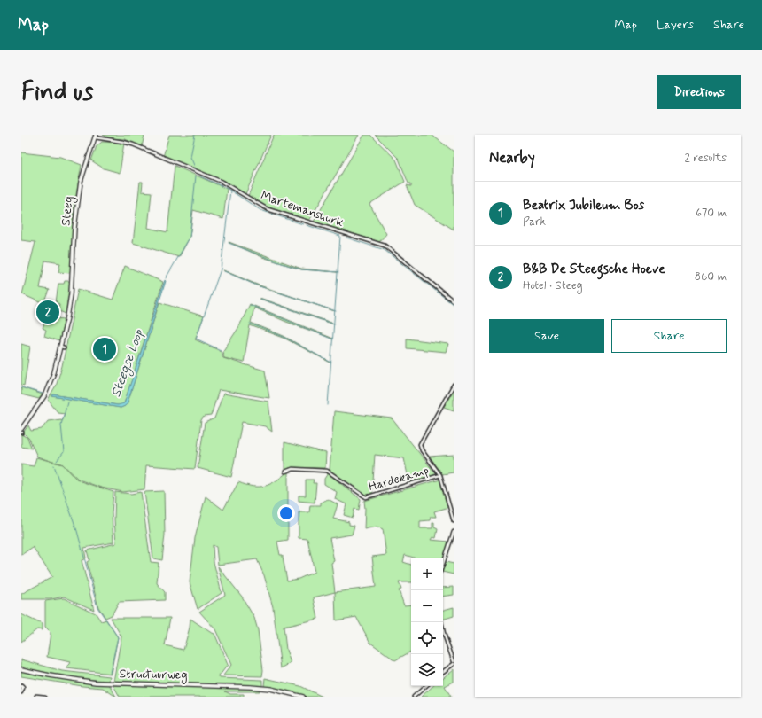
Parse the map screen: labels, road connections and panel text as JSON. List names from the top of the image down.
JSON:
{
  "streets": {
    "street": [
      "Martemanshurk",
      "Steeg",
      "Hardekamp",
      "Structuurweg"
    ]
  },
  "crossings": [
    ["Martemanshurk", "Steeg"]
  ],
  "water": ["Steegse Loop"],
  "page": {
    "header": "Map",
    "nav": ["Map", "Layers", "Share"],
    "buttons": [
      "Directions",
      ["Save", "Share"]
    ],
    "title": "Find us",
    "heading": ["Nearby", "2 results"],
    "list": [
      {
        "mark": "1",
        "name": "Beatrix Jubileum Bos",
        "note": "Park",
        "value": "670 m"
      },
      {
        "mark": "2",
        "name": "B&B De Steegsche Hoeve",
        "note": "Hotel · Steeg",
        "value": "860 m"
      }
    ],
    "pins": ["2", "1"],
    "map_buttons": ["+", "−"]
  }
}
